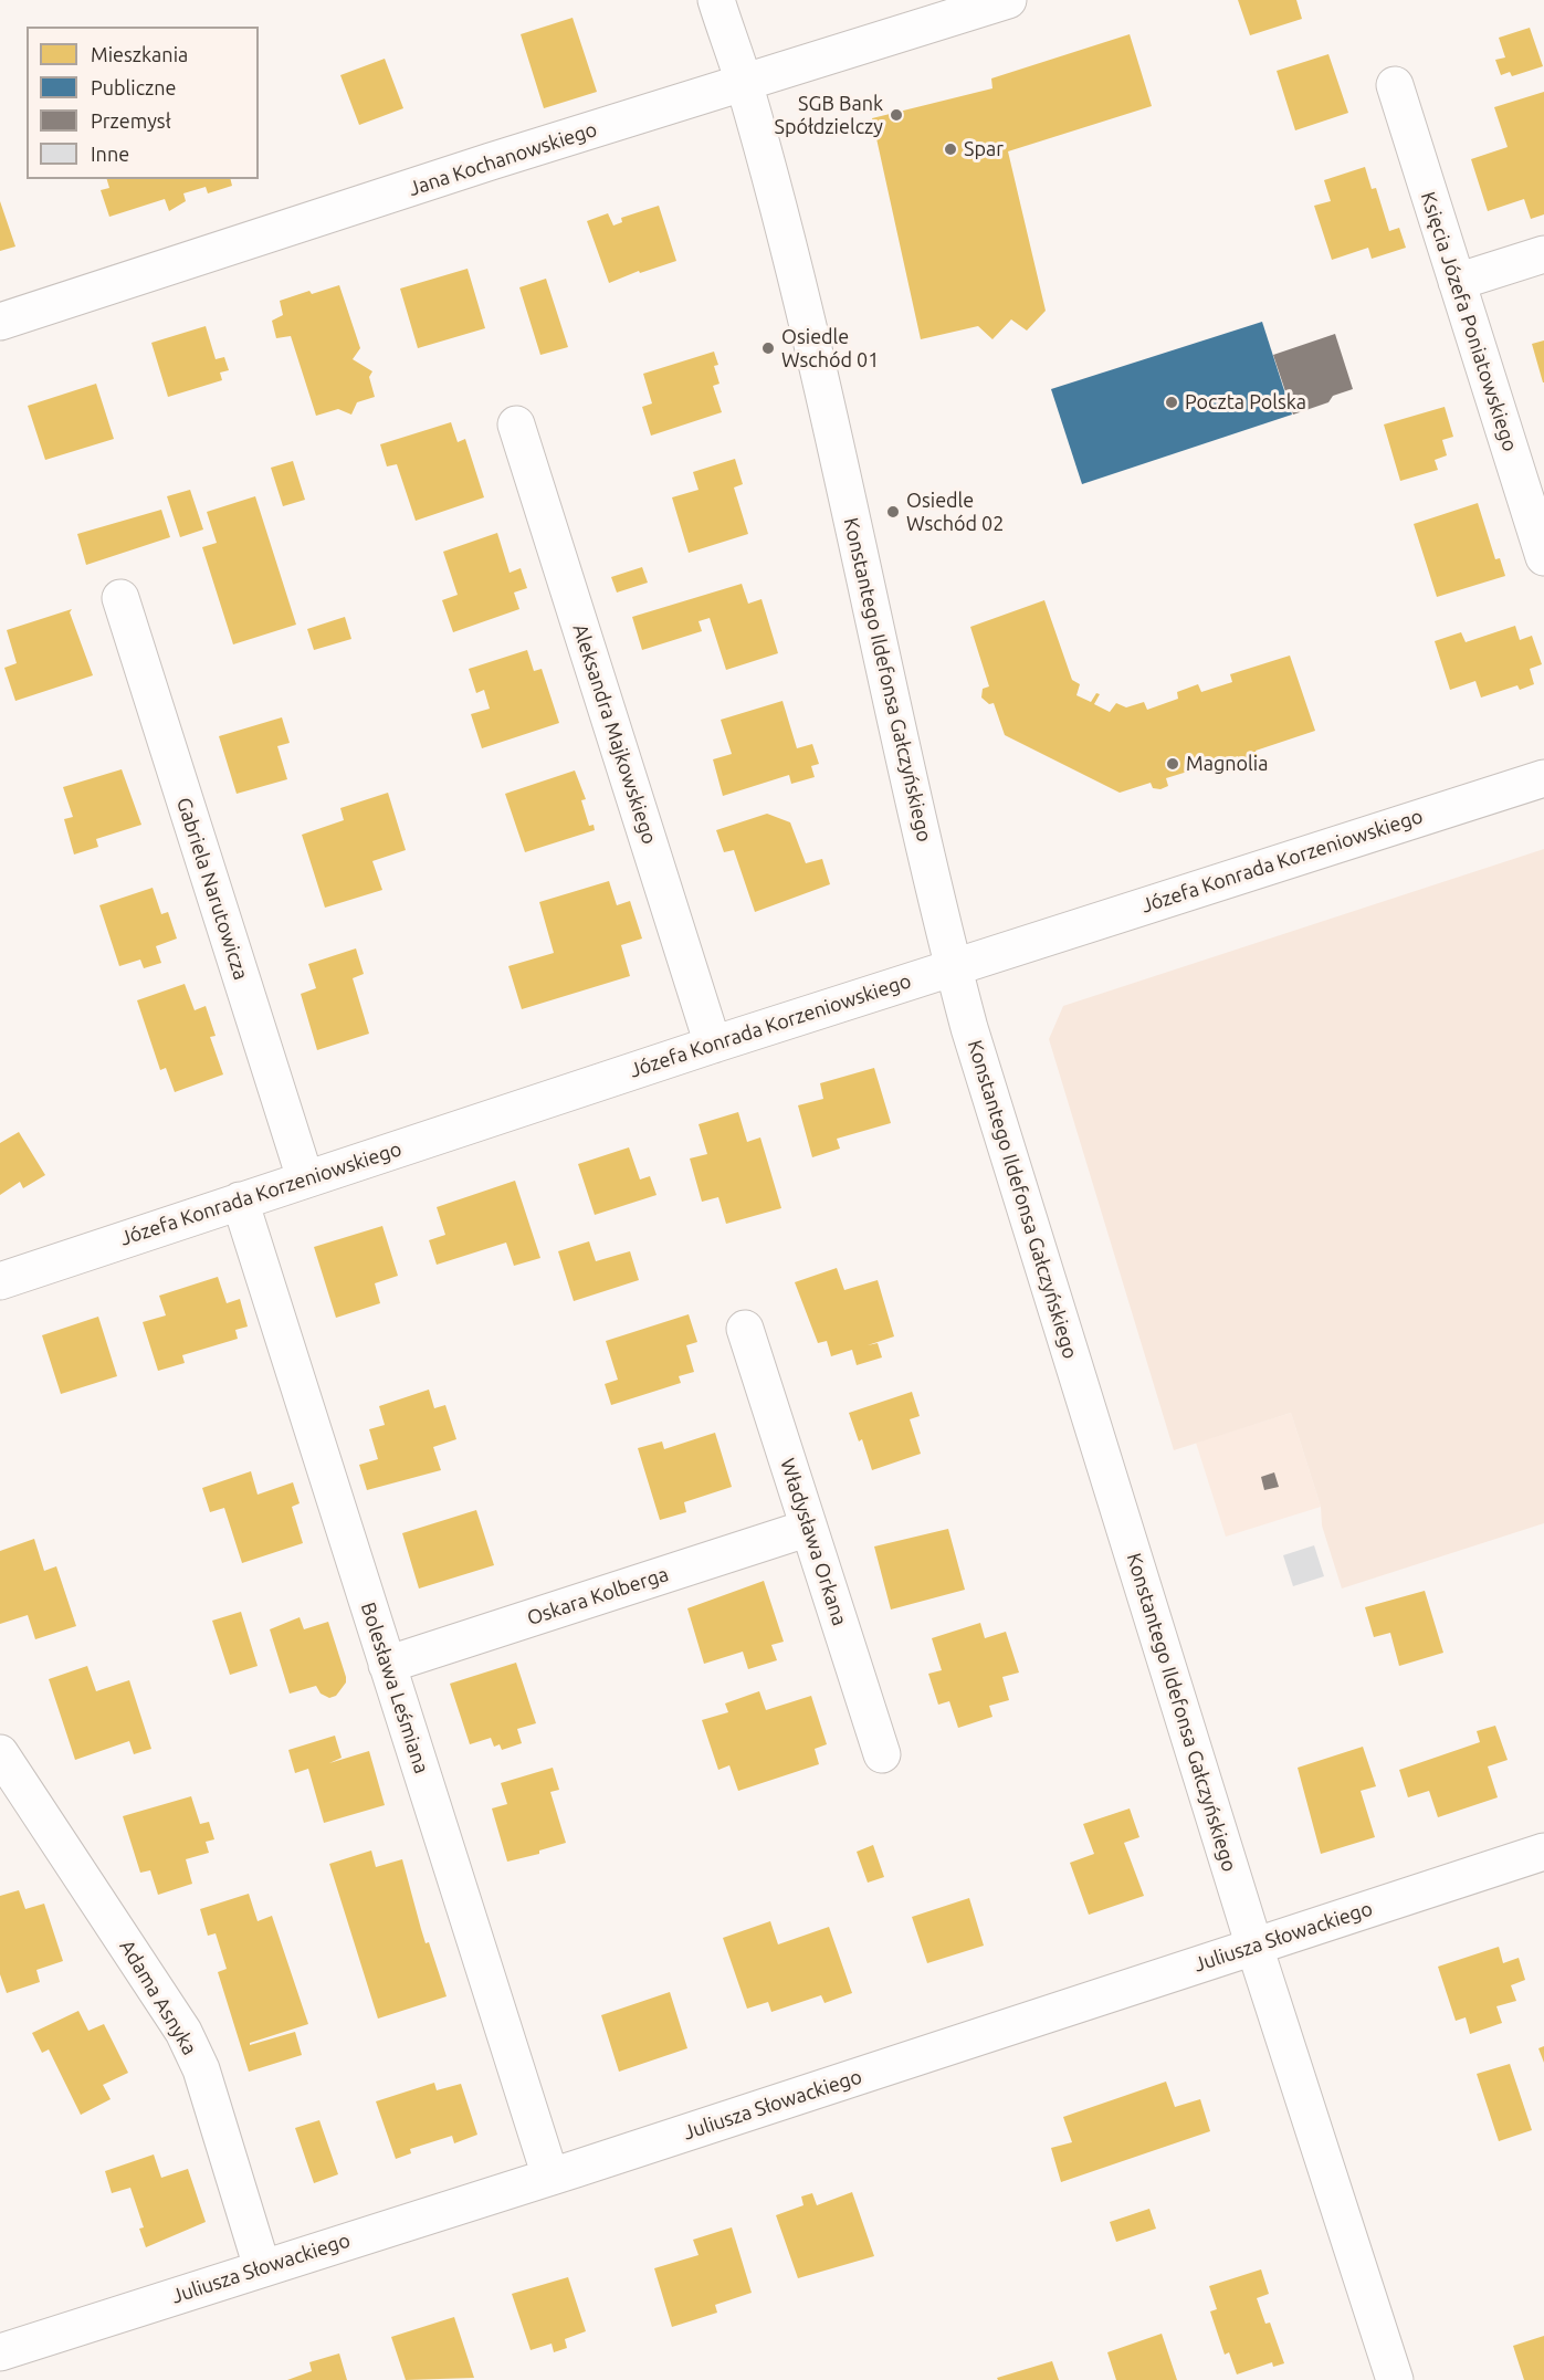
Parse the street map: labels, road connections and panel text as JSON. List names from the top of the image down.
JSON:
{
  "streets": {
    "street": [
      "Jana Kochanowskiego",
      "Księcia Józefa Poniatowskiego",
      "Konstantego Ildefonsa Gałczyńskiego",
      "Aleksandra Majkowskiego",
      "Józefa Konrada Korzeniowskiego",
      "Gabriela Narutowicza",
      "Władysława Orkana",
      "Oskara Kolberga",
      "Bolesława Leśmiana",
      "Juliusza Słowackiego",
      "Adama Asnyka"
    ]
  },
  "crossings": [
    ["Jana Kochanowskiego", "Konstantego Ildefonsa Gałczyńskiego"],
    ["Konstantego Ildefonsa Gałczyńskiego", "Józefa Konrada Korzeniowskiego"],
    ["Konstantego Ildefonsa Gałczyńskiego", "Juliusza Słowackiego"],
    ["Aleksandra Majkowskiego", "Józefa Konrada Korzeniowskiego"],
    ["Józefa Konrada Korzeniowskiego", "Gabriela Narutowicza"],
    ["Józefa Konrada Korzeniowskiego", "Bolesława Leśmiana"],
    ["Władysława Orkana", "Oskara Kolberga"],
    ["Oskara Kolberga", "Bolesława Leśmiana"],
    ["Bolesława Leśmiana", "Juliusza Słowackiego"],
    ["Juliusza Słowackiego", "Adama Asnyka"]
  ],
  "places": [
    "SGB Bank Spółdzielczy",
    "Spar",
    "Osiedle Wschód 01",
    "Poczta Polska",
    "Osiedle Wschód 02",
    "Magnolia"
  ],
  "legend": [
    "Mieszkania",
    "Publiczne",
    "Przemysł",
    "Inne"
  ]
}
